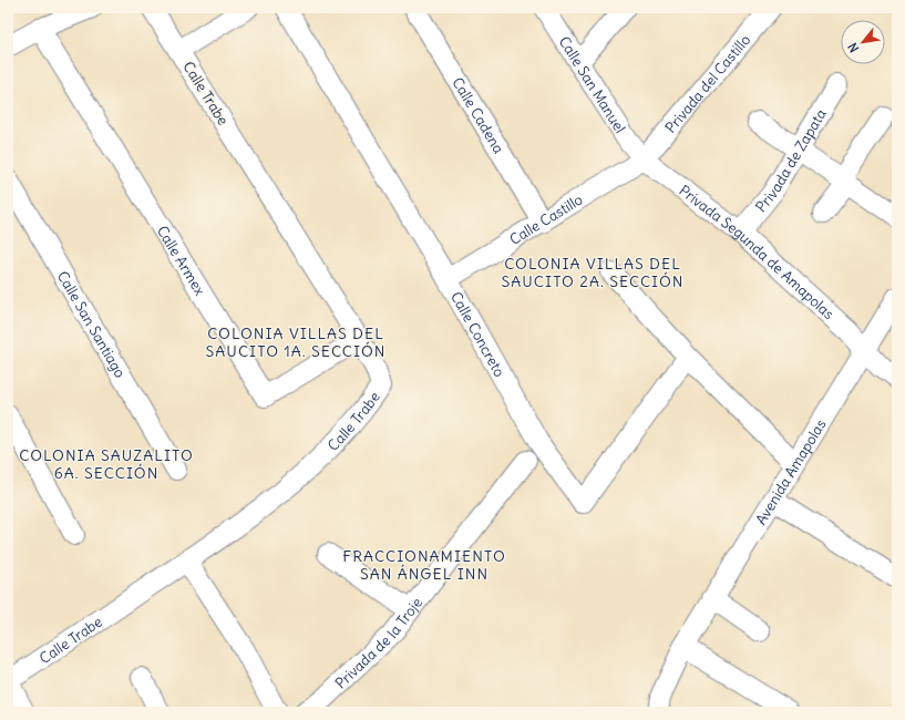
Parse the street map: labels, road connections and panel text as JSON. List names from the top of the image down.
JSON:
{
  "streets": {
    "street": [
      "Calle San Manuel",
      "Privada del Castillo",
      "Calle Trabe",
      "Calle Cadena",
      "Privada de Zapata",
      "Calle Castillo",
      "Privada Segunda de Amapolas",
      "Calle Armex",
      "Calle San Santiago",
      "Calle Concreto",
      "Avenida Amapolas",
      "Privada de la Troje"
    ]
  },
  "crossings": [
    ["Calle San Manuel", "Privada del Castillo"],
    ["Calle San Manuel", "Calle Castillo"],
    ["Calle San Manuel", "Privada Segunda de Amapolas"],
    ["Privada del Castillo", "Calle Castillo"],
    ["Privada del Castillo", "Privada Segunda de Amapolas"],
    ["Calle Trabe", "Calle Armex"],
    ["Calle Cadena", "Calle Castillo"],
    ["Privada de Zapata", "Privada Segunda de Amapolas"],
    ["Calle Castillo", "Privada Segunda de Amapolas"],
    ["Calle Castillo", "Calle Concreto"],
    ["Privada Segunda de Amapolas", "Avenida Amapolas"]
  ],
  "districts": [
    "COLONIA VILLAS DEL SAUCITO 2A. SECCIÓN",
    "COLONIA VILLAS DEL SAUCITO 1A. SECCIÓN",
    "COLONIA SAUZALITO 6A. SECCIÓN",
    "FRACCIONAMIENTO SAN ÁNGEL INN"
  ],
  "north": "bottom left"
}
